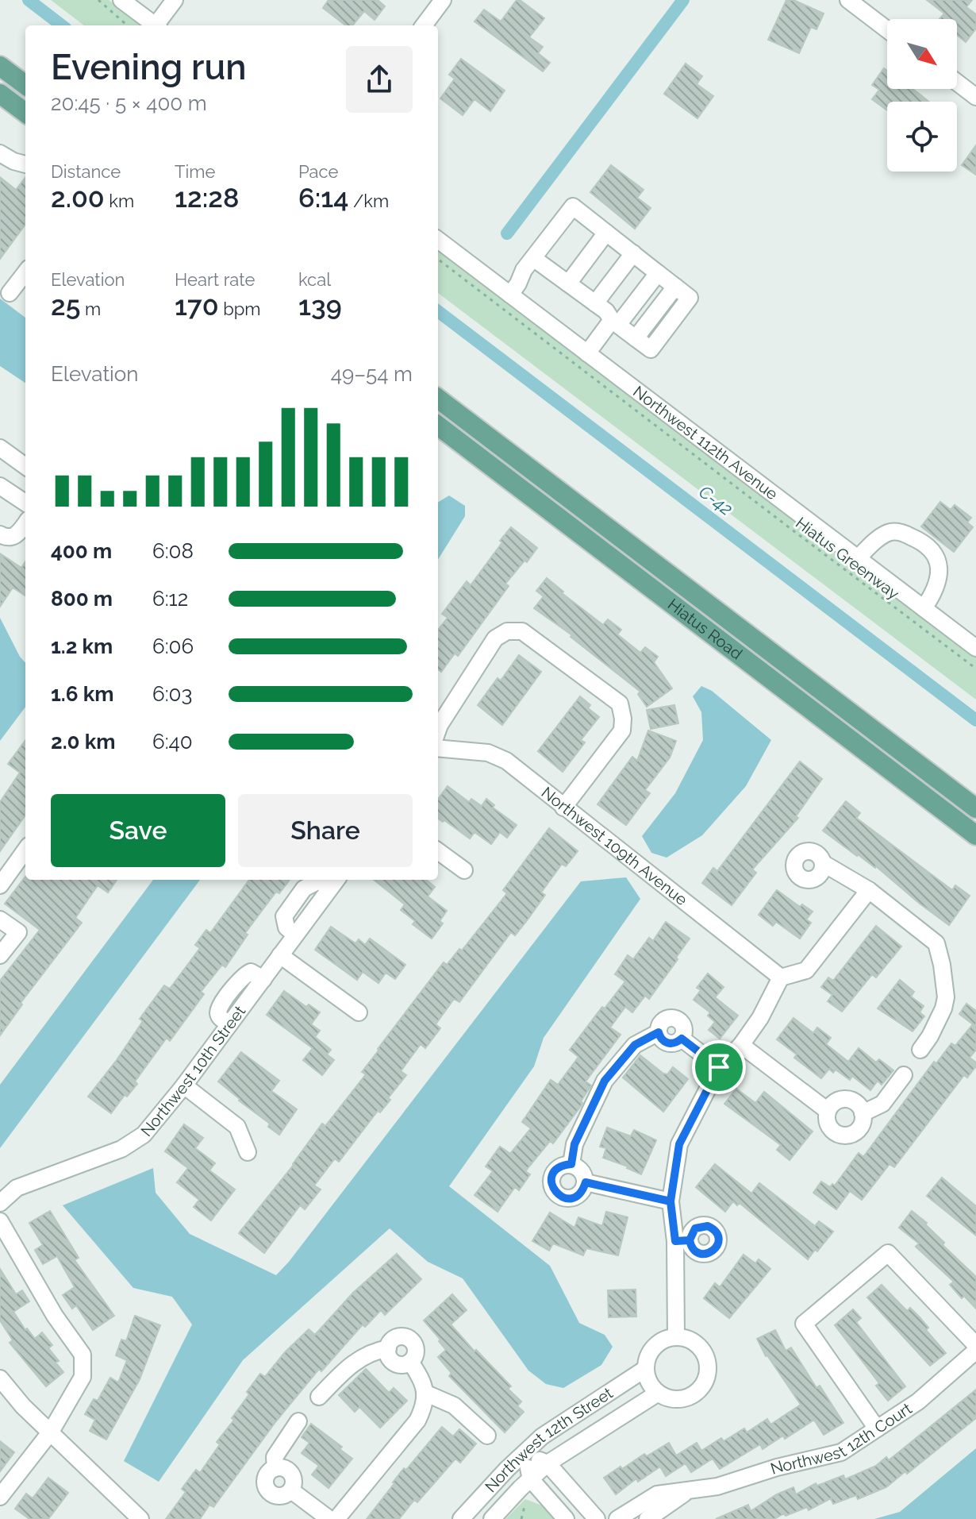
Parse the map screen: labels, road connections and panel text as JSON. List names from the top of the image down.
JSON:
{
  "streets": {
    "main road": ["Hiatus Road"],
    "street": [
      "Northwest 112th Avenue",
      "Northwest 109th Avenue",
      "Northwest 10th Street",
      "Northwest 12th Court",
      "Northwest 12th Street"
    ],
    "path": ["Hiatus Greenway"]
  },
  "water": ["C-42"],
  "north": "bottom right",
  "page": {
    "heading": ["Evening run", "20:45 · 5 × 400 m"],
    "stats": [
      ["Distance", "2.00 km"],
      ["Time", "12:28"],
      ["Pace", "6:14 /km"],
      ["Elevation", "25 m"],
      ["Heart rate", "170 bpm"],
      ["kcal", "139"]
    ],
    "chart": ["Elevation", "49–54 m"],
    "list": [
      {
        "name": "400 m",
        "note": "6:08"
      },
      {
        "name": "800 m",
        "note": "6:12"
      },
      {
        "name": "1.2 km",
        "note": "6:06"
      },
      {
        "name": "1.6 km",
        "note": "6:03"
      },
      {
        "name": "2.0 km",
        "note": "6:40"
      }
    ],
    "buttons": ["Save", "Share"]
  }
}
